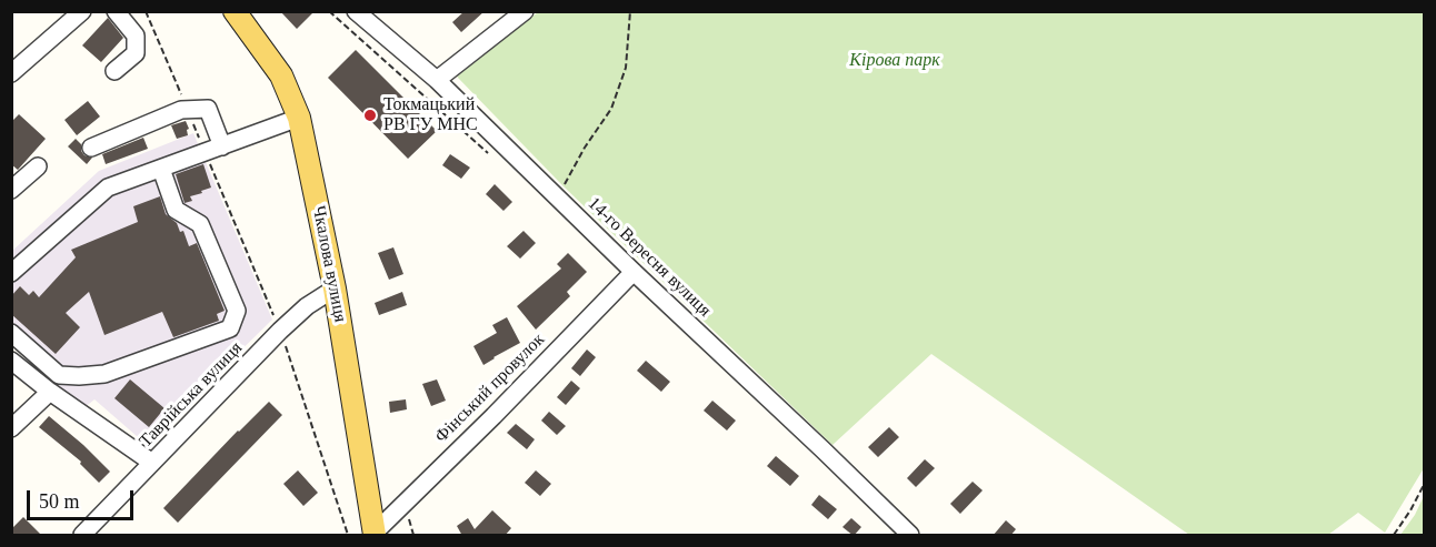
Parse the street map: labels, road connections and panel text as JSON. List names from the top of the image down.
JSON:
{
  "streets": {
    "main road": ["Чкалова вулиця"],
    "street": ["14-го Вересня вулиця", "Фінський провулок", "Таврійська вулиця"]
  },
  "crossings": [
    ["14-го Вересня вулиця", "Фінський провулок"],
    ["Чкалова вулиця", "Фінський провулок"],
    ["Чкалова вулиця", "Таврійська вулиця"]
  ],
  "parks": ["Кірова парк"],
  "places": ["Токмацький РВ ГУ МНС"],
  "scale_bar": "50 m"
}
